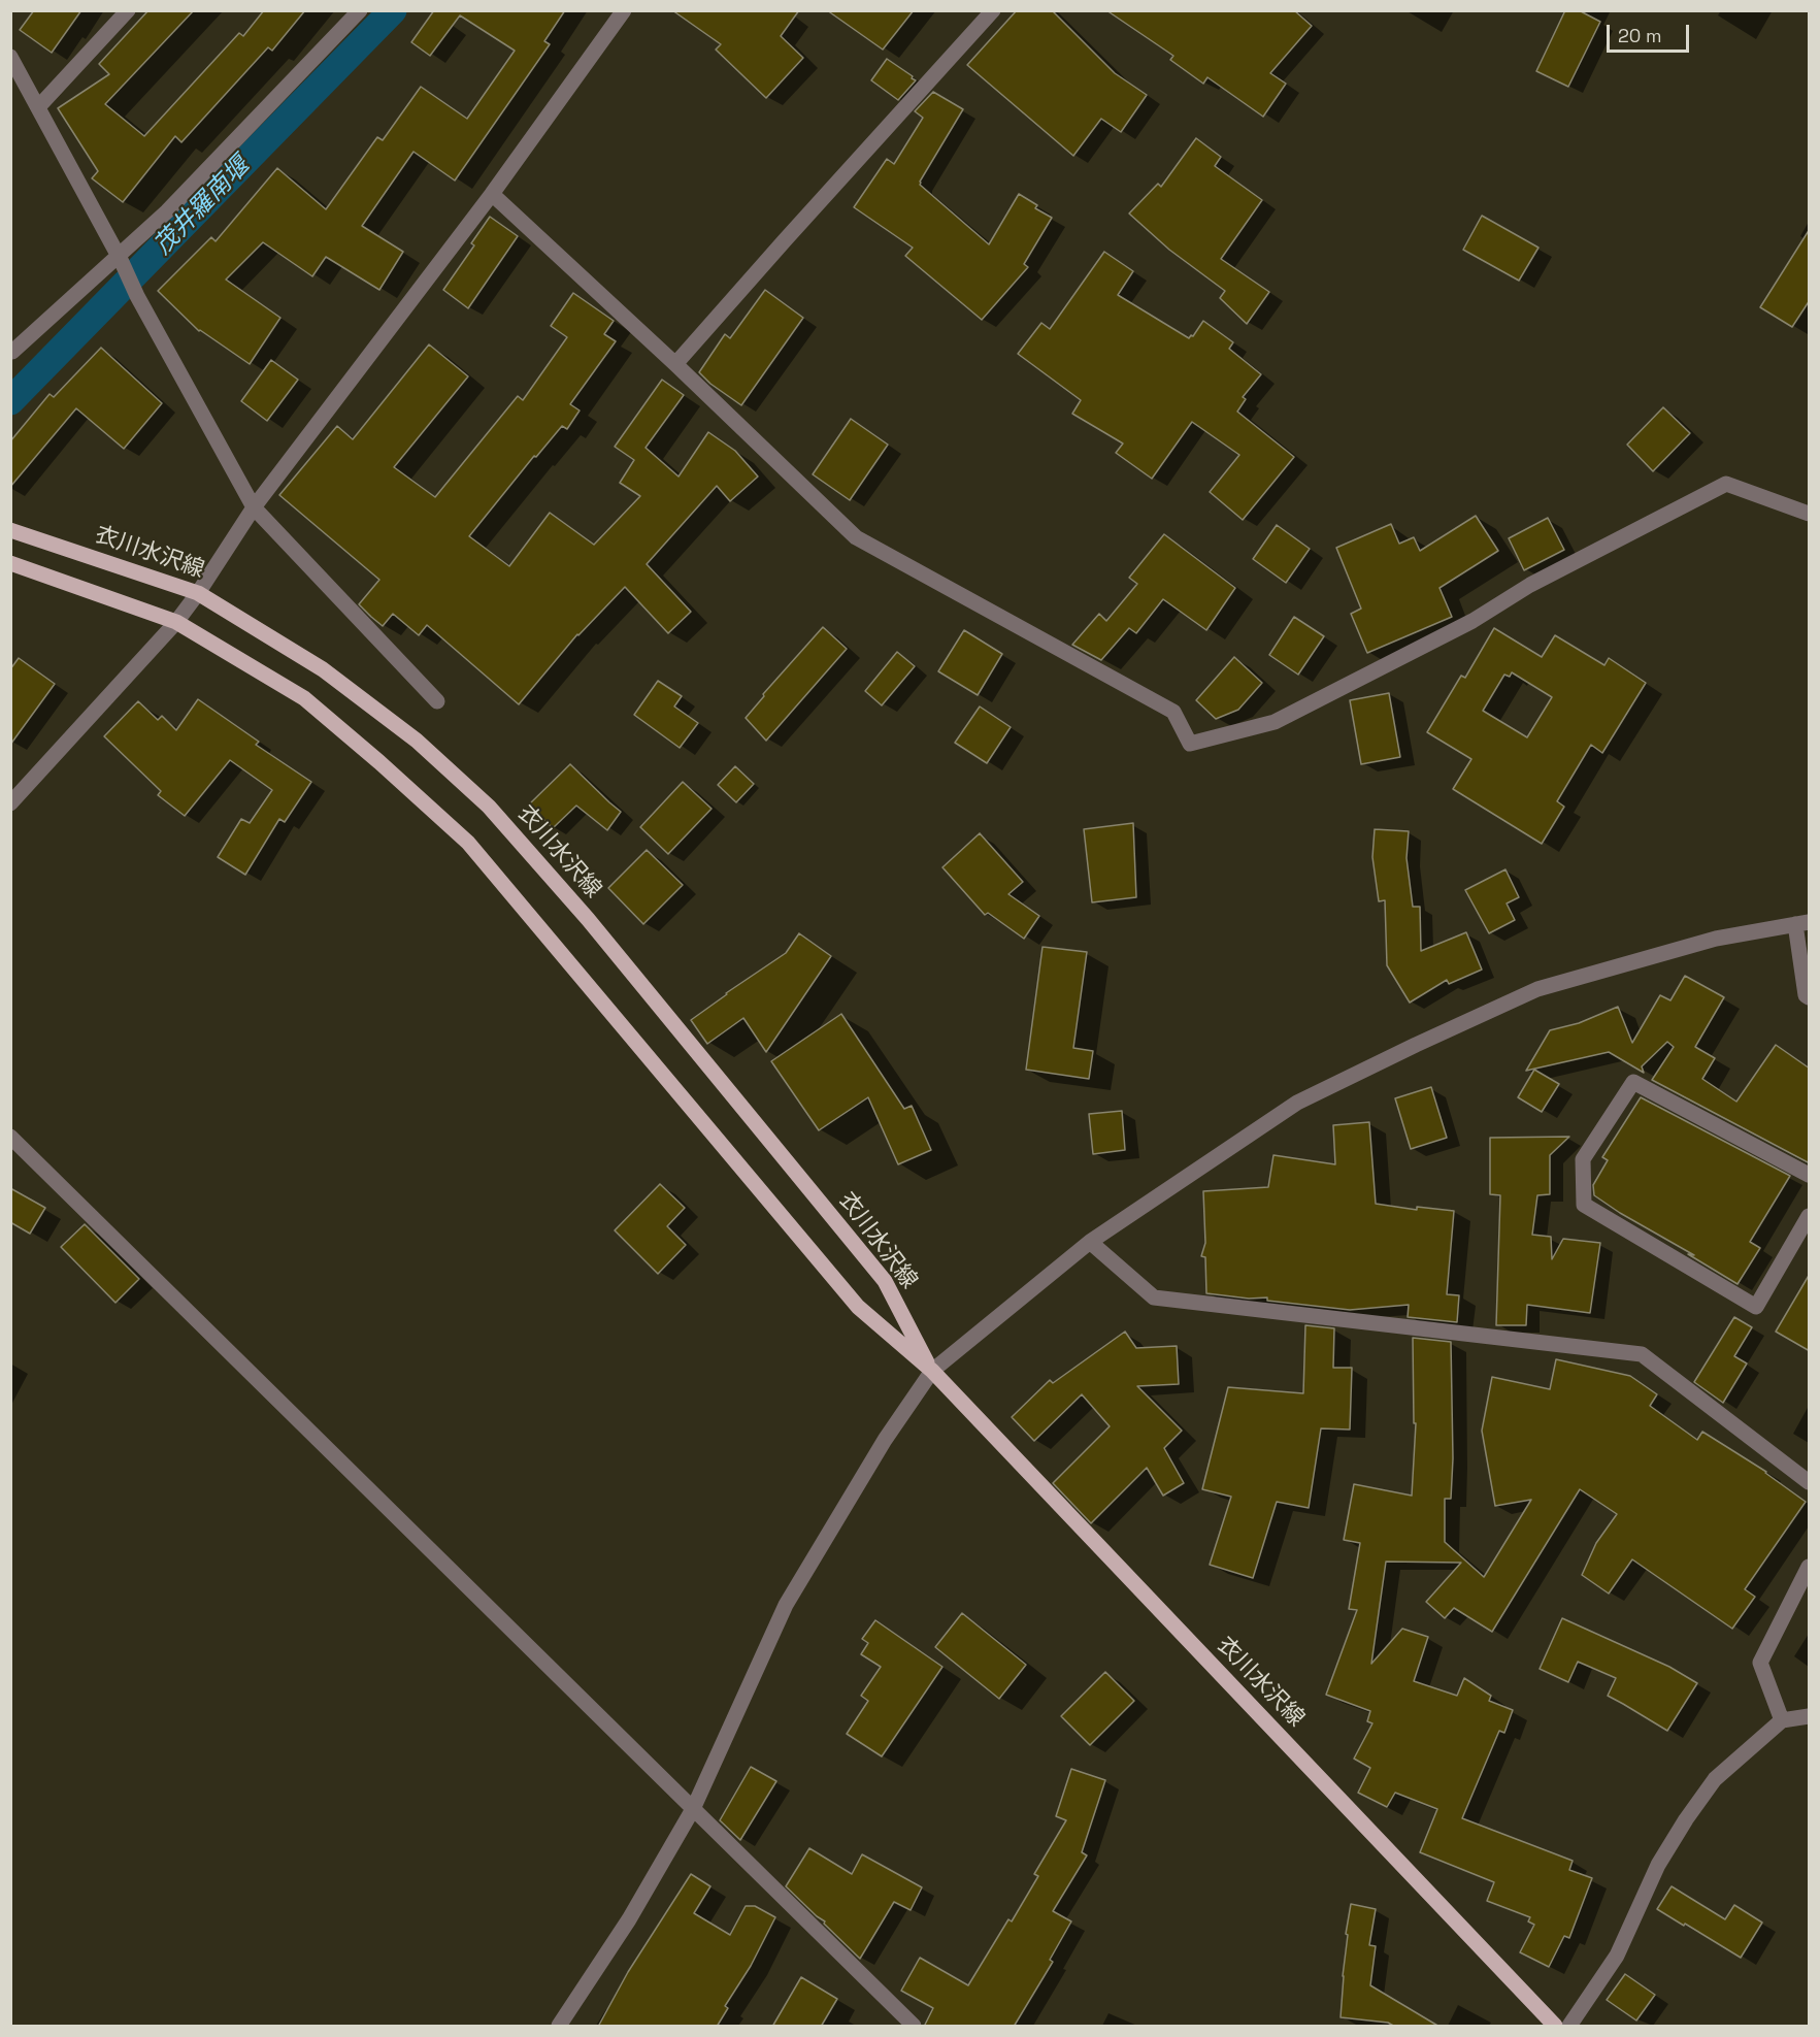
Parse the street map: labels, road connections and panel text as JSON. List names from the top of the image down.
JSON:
{
  "streets": {
    "main road": ["衣川水沢線"]
  },
  "water": ["茂井羅南堰"],
  "scale_bar": "20 m"
}
